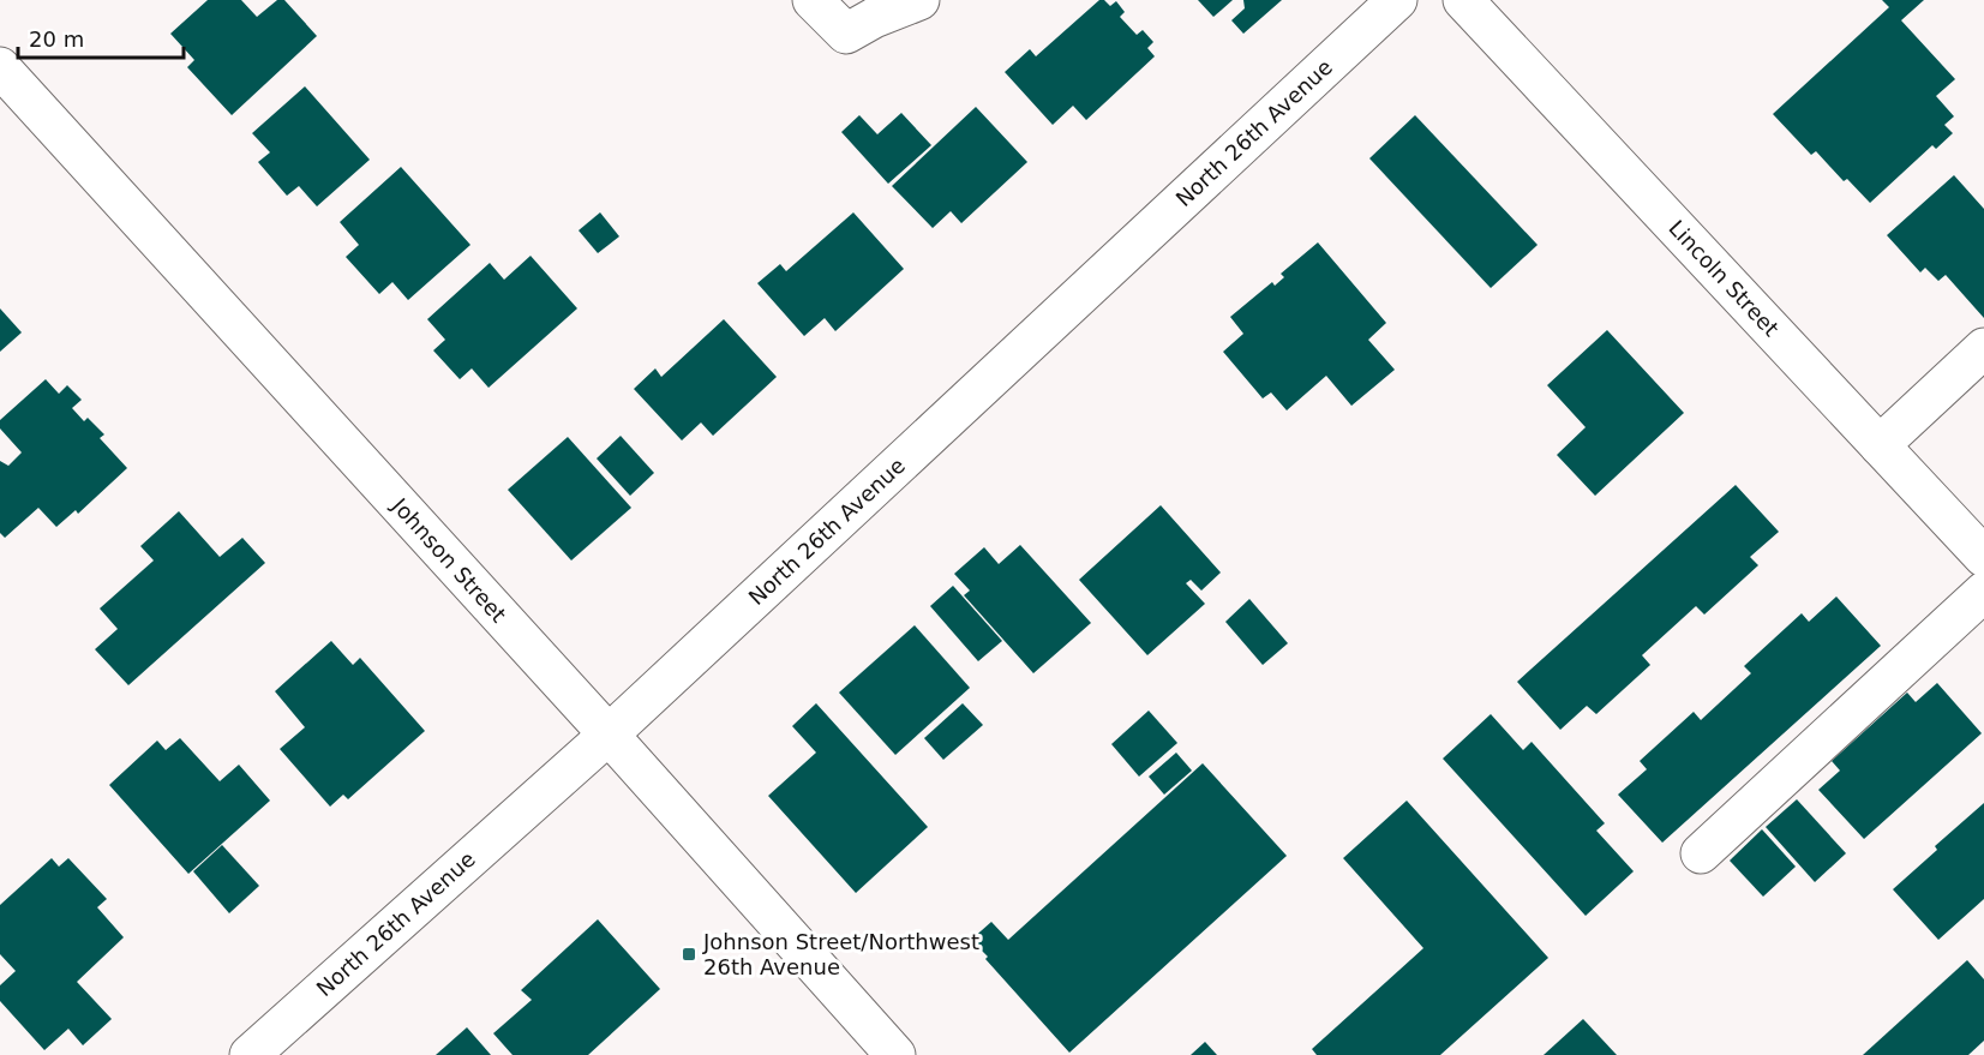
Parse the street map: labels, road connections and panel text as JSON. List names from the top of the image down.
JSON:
{
  "streets": {
    "street": ["North 26th Avenue", "Lincoln Street", "Johnson Street"]
  },
  "crossings": [
    ["North 26th Avenue", "Johnson Street"]
  ],
  "places": {
    "transit": ["Johnson Street/Northwest 26th Avenue"]
  },
  "scale_bar": "20 m"
}
